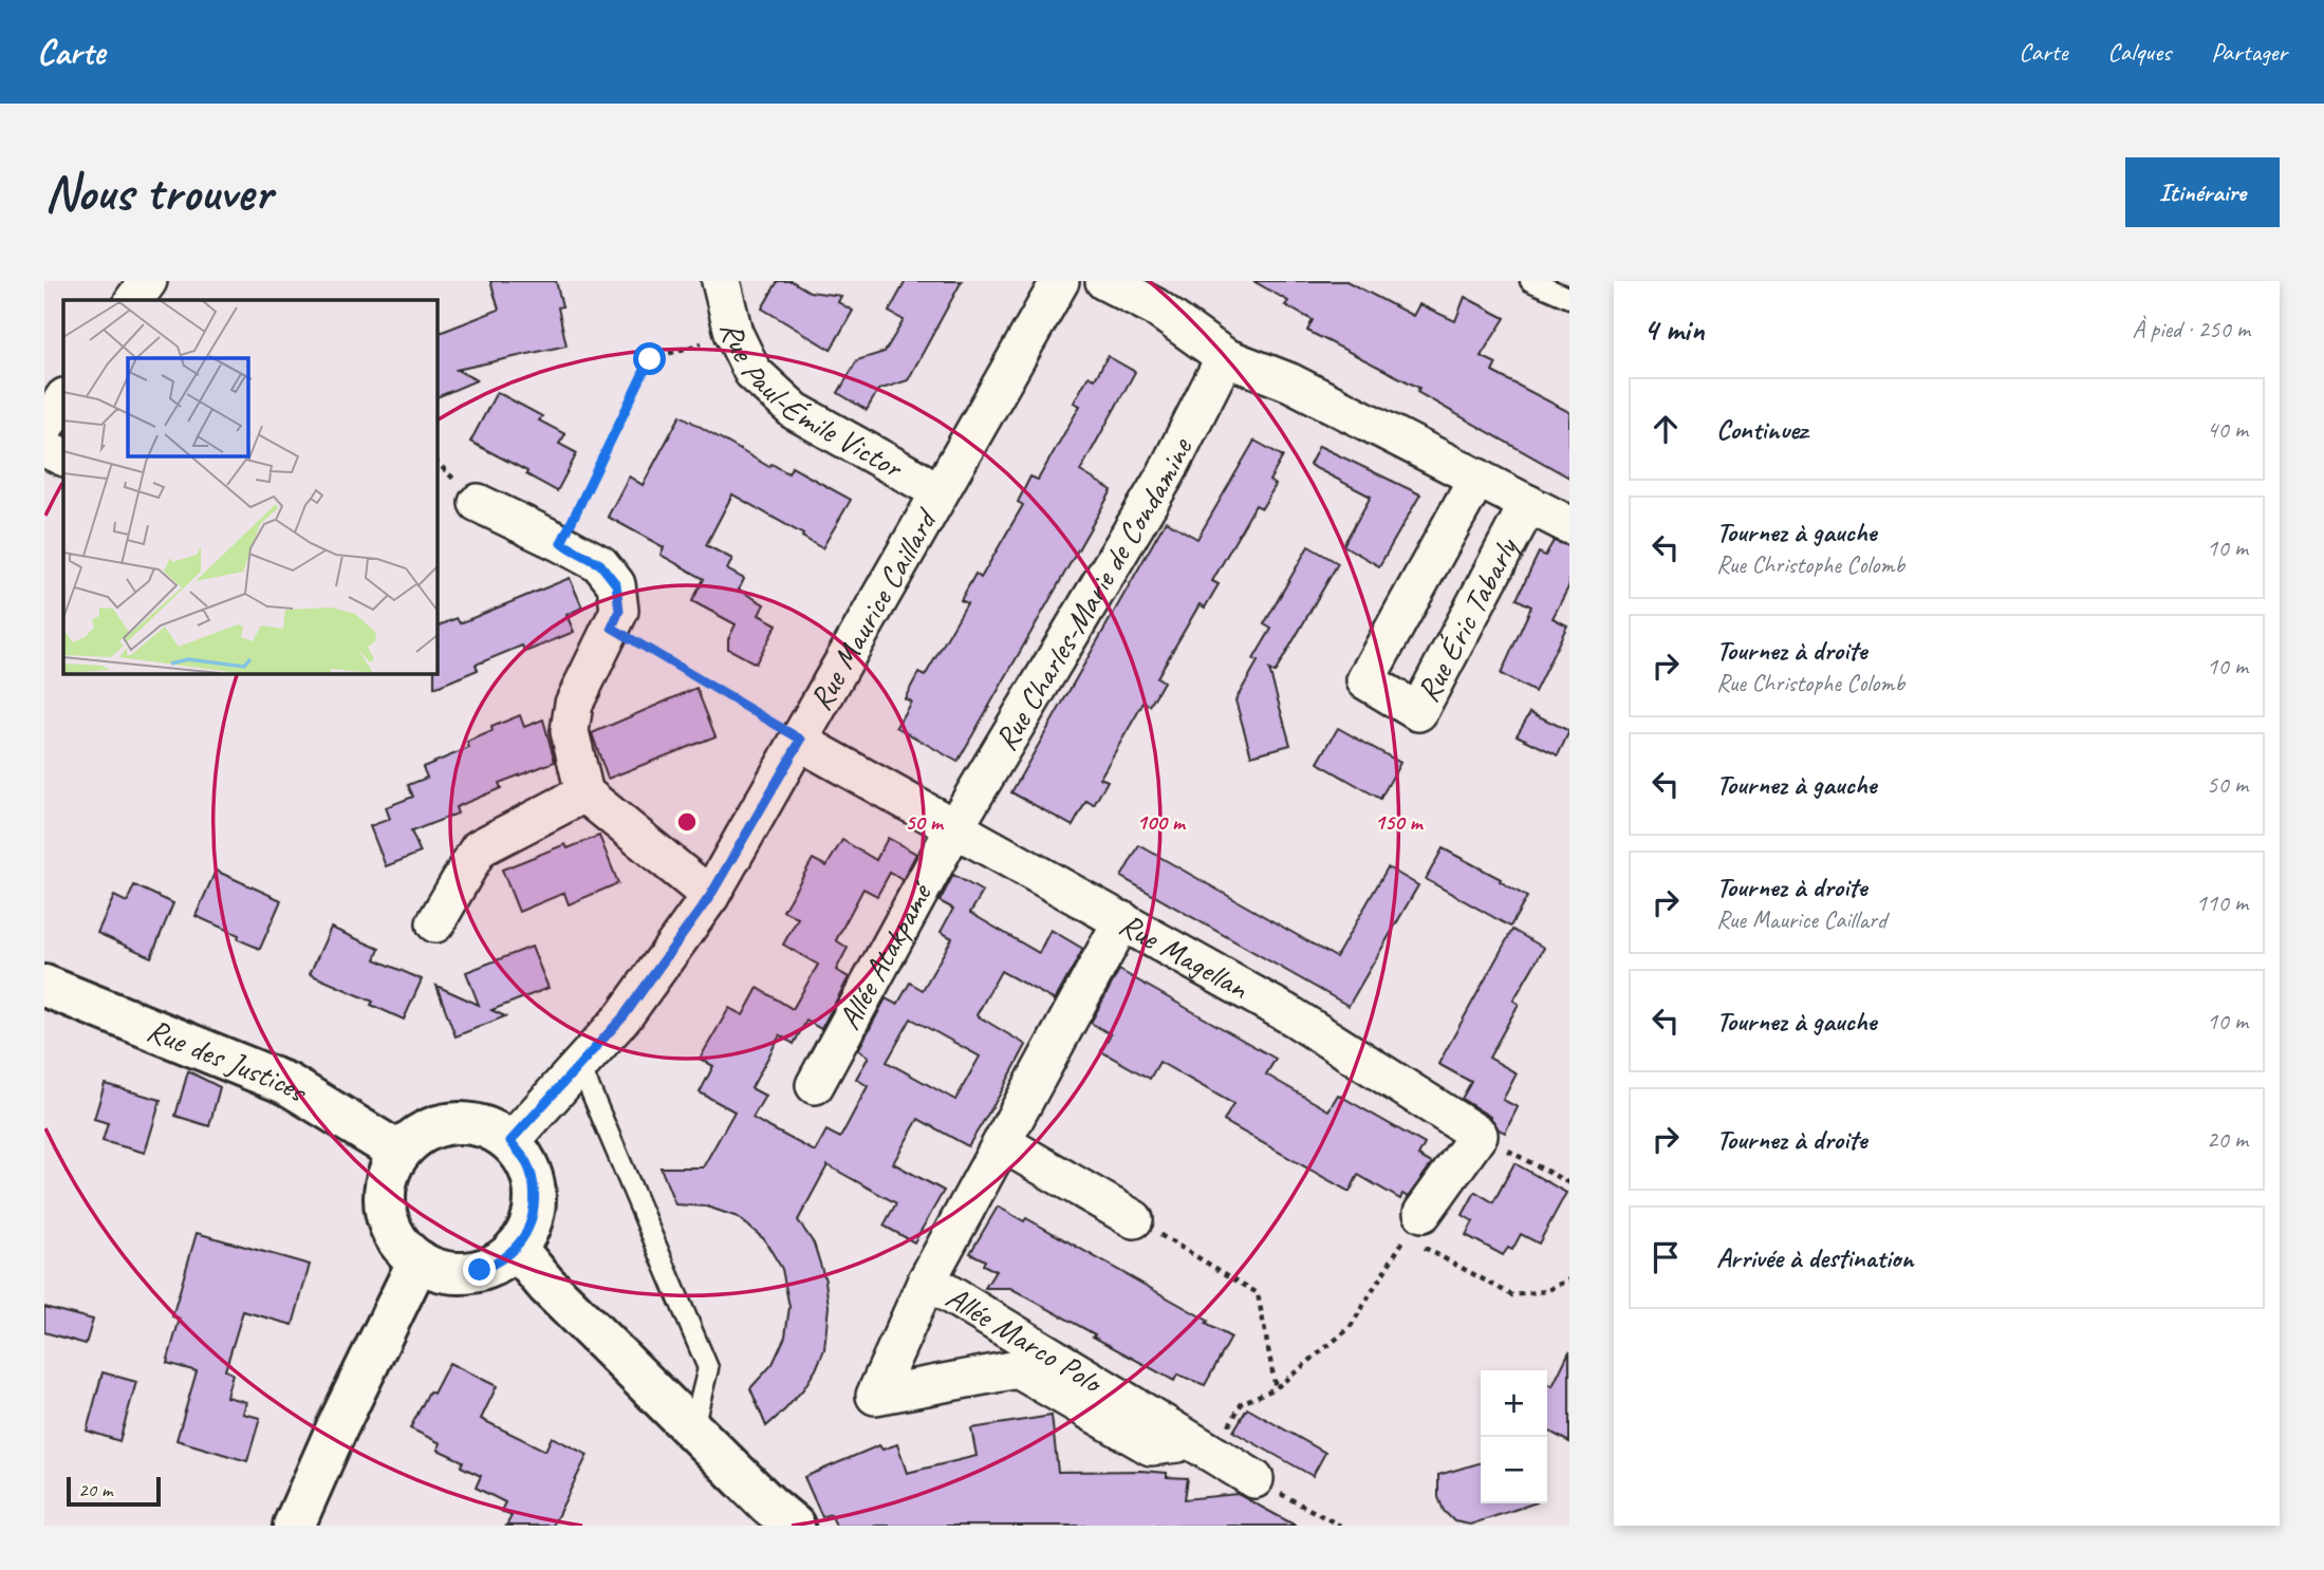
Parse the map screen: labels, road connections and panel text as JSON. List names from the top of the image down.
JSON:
{
  "streets": {
    "street": [
      "Rue Paul-Émile Victor",
      "Rue Charles-Marie de Condamine",
      "Rue Maurice Caillard",
      "Rue Éric Tabarly",
      "Rue Magellan",
      "Allée Atakpamé",
      "Rue des Justices",
      "Allée Marco Polo"
    ]
  },
  "crossings": [
    ["Rue Paul-Émile Victor", "Rue Maurice Caillard"],
    ["Rue Charles-Marie de Condamine", "Rue Éric Tabarly"],
    ["Rue Charles-Marie de Condamine", "Rue Magellan"],
    ["Rue Charles-Marie de Condamine", "Allée Atakpamé"],
    ["Rue Maurice Caillard", "Rue Magellan"],
    ["Rue Maurice Caillard", "Rue des Justices"],
    ["Rue Magellan", "Allée Atakpamé"],
    ["Rue Magellan", "Allée Marco Polo"]
  ],
  "scale_bar": "20 m",
  "page": {
    "header": "Carte",
    "nav": ["Carte", "Calques", "Partager"],
    "buttons": "Itinéraire",
    "title": "Nous trouver",
    "heading": ["4 min", "À pied · 250 m"],
    "list": [
      ["Continuez", "40 m"],
      ["Tournez à gauche", "Rue Christophe Colomb", "10 m"],
      ["Tournez à droite", "Rue Christophe Colomb", "10 m"],
      ["Tournez à gauche", "50 m"],
      ["Tournez à droite", "Rue Maurice Caillard", "110 m"],
      ["Tournez à gauche", "10 m"],
      ["Tournez à droite", "20 m"],
      "Arrivée à destination"
    ],
    "map_buttons": ["+", "−"],
    "scale": "20 m"
  },
  "rings": ["50 m", "100 m", "150 m"]
}
